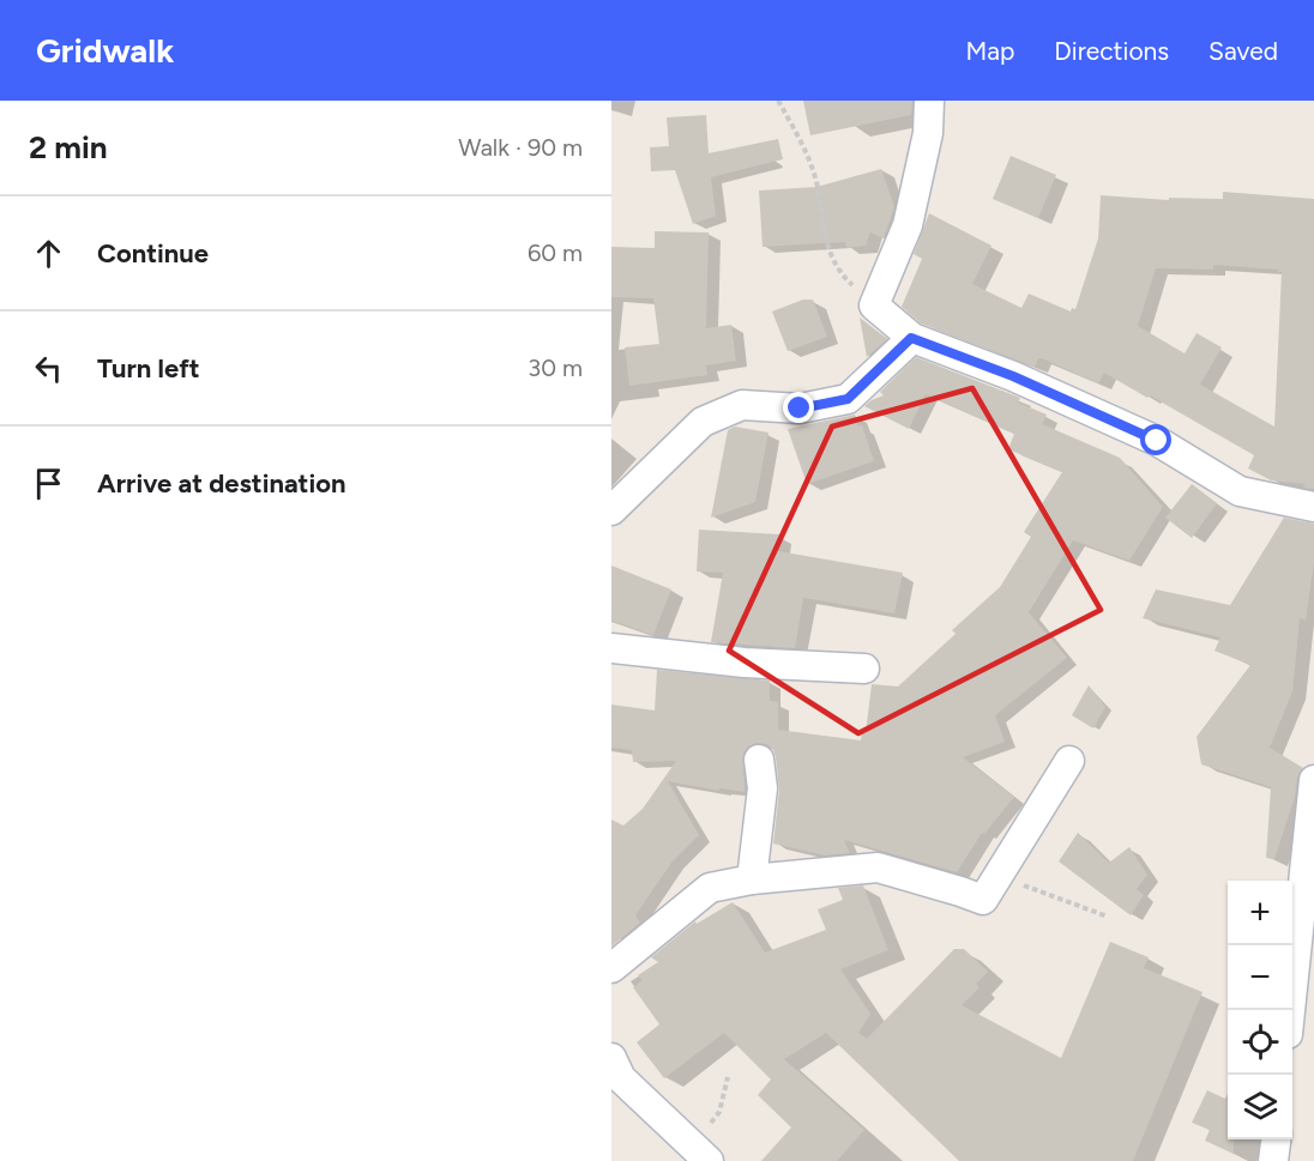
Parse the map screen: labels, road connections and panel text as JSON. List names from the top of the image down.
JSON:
{
  "page": {
    "header": "Gridwalk",
    "nav": ["Map", "Directions", "Saved"],
    "heading": ["2 min", "Walk · 90 m"],
    "list": [
      ["Continue", "60 m"],
      ["Turn left", "30 m"],
      "Arrive at destination"
    ],
    "map_buttons": ["+", "−"]
  }
}
